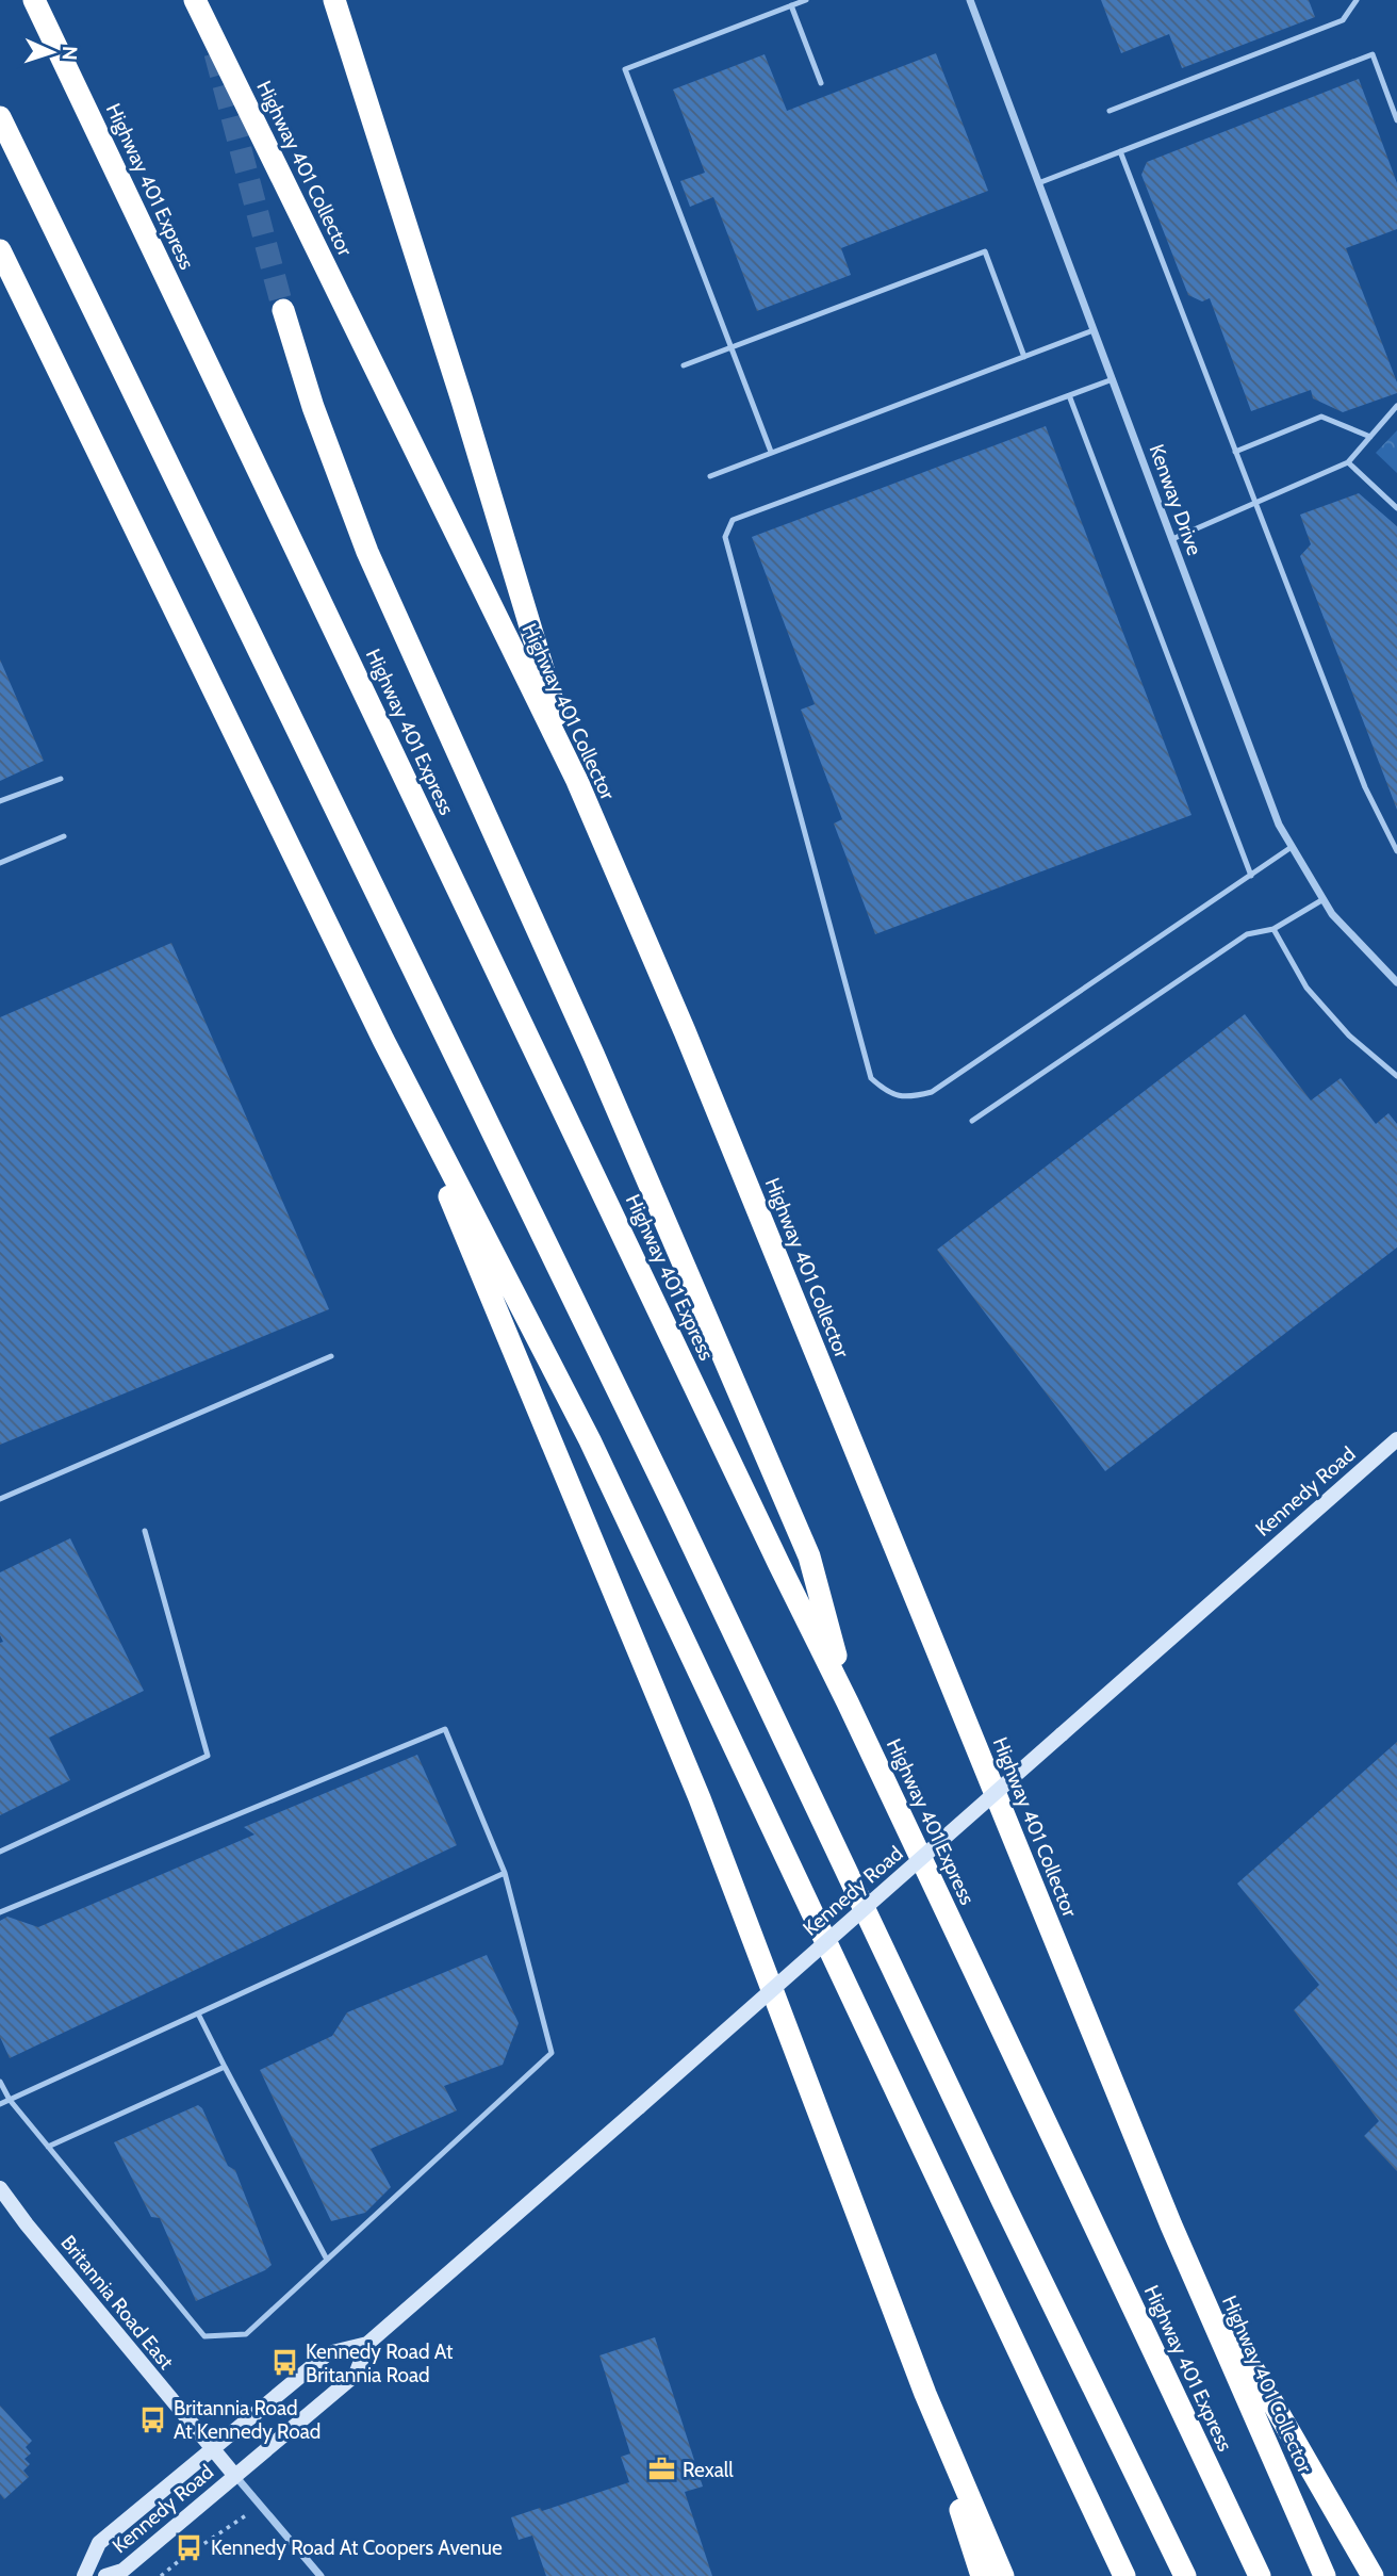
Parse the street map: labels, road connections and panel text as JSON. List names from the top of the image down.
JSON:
{
  "streets": {
    "highway": ["Highway 401 Collector", "Highway 401 Express"],
    "main road": ["Kennedy Road", "Britannia Road East"],
    "street": ["Kenway Drive"]
  },
  "crossings": [
    ["Kennedy Road", "Britannia Road East"]
  ],
  "places": {
    "bus stop": ["Kennedy Road At Britannia Road", "Britannia Road At Kennedy Road", "Kennedy Road At Coopers Avenue"],
    "office": ["Rexall"]
  },
  "north": "right"
}
